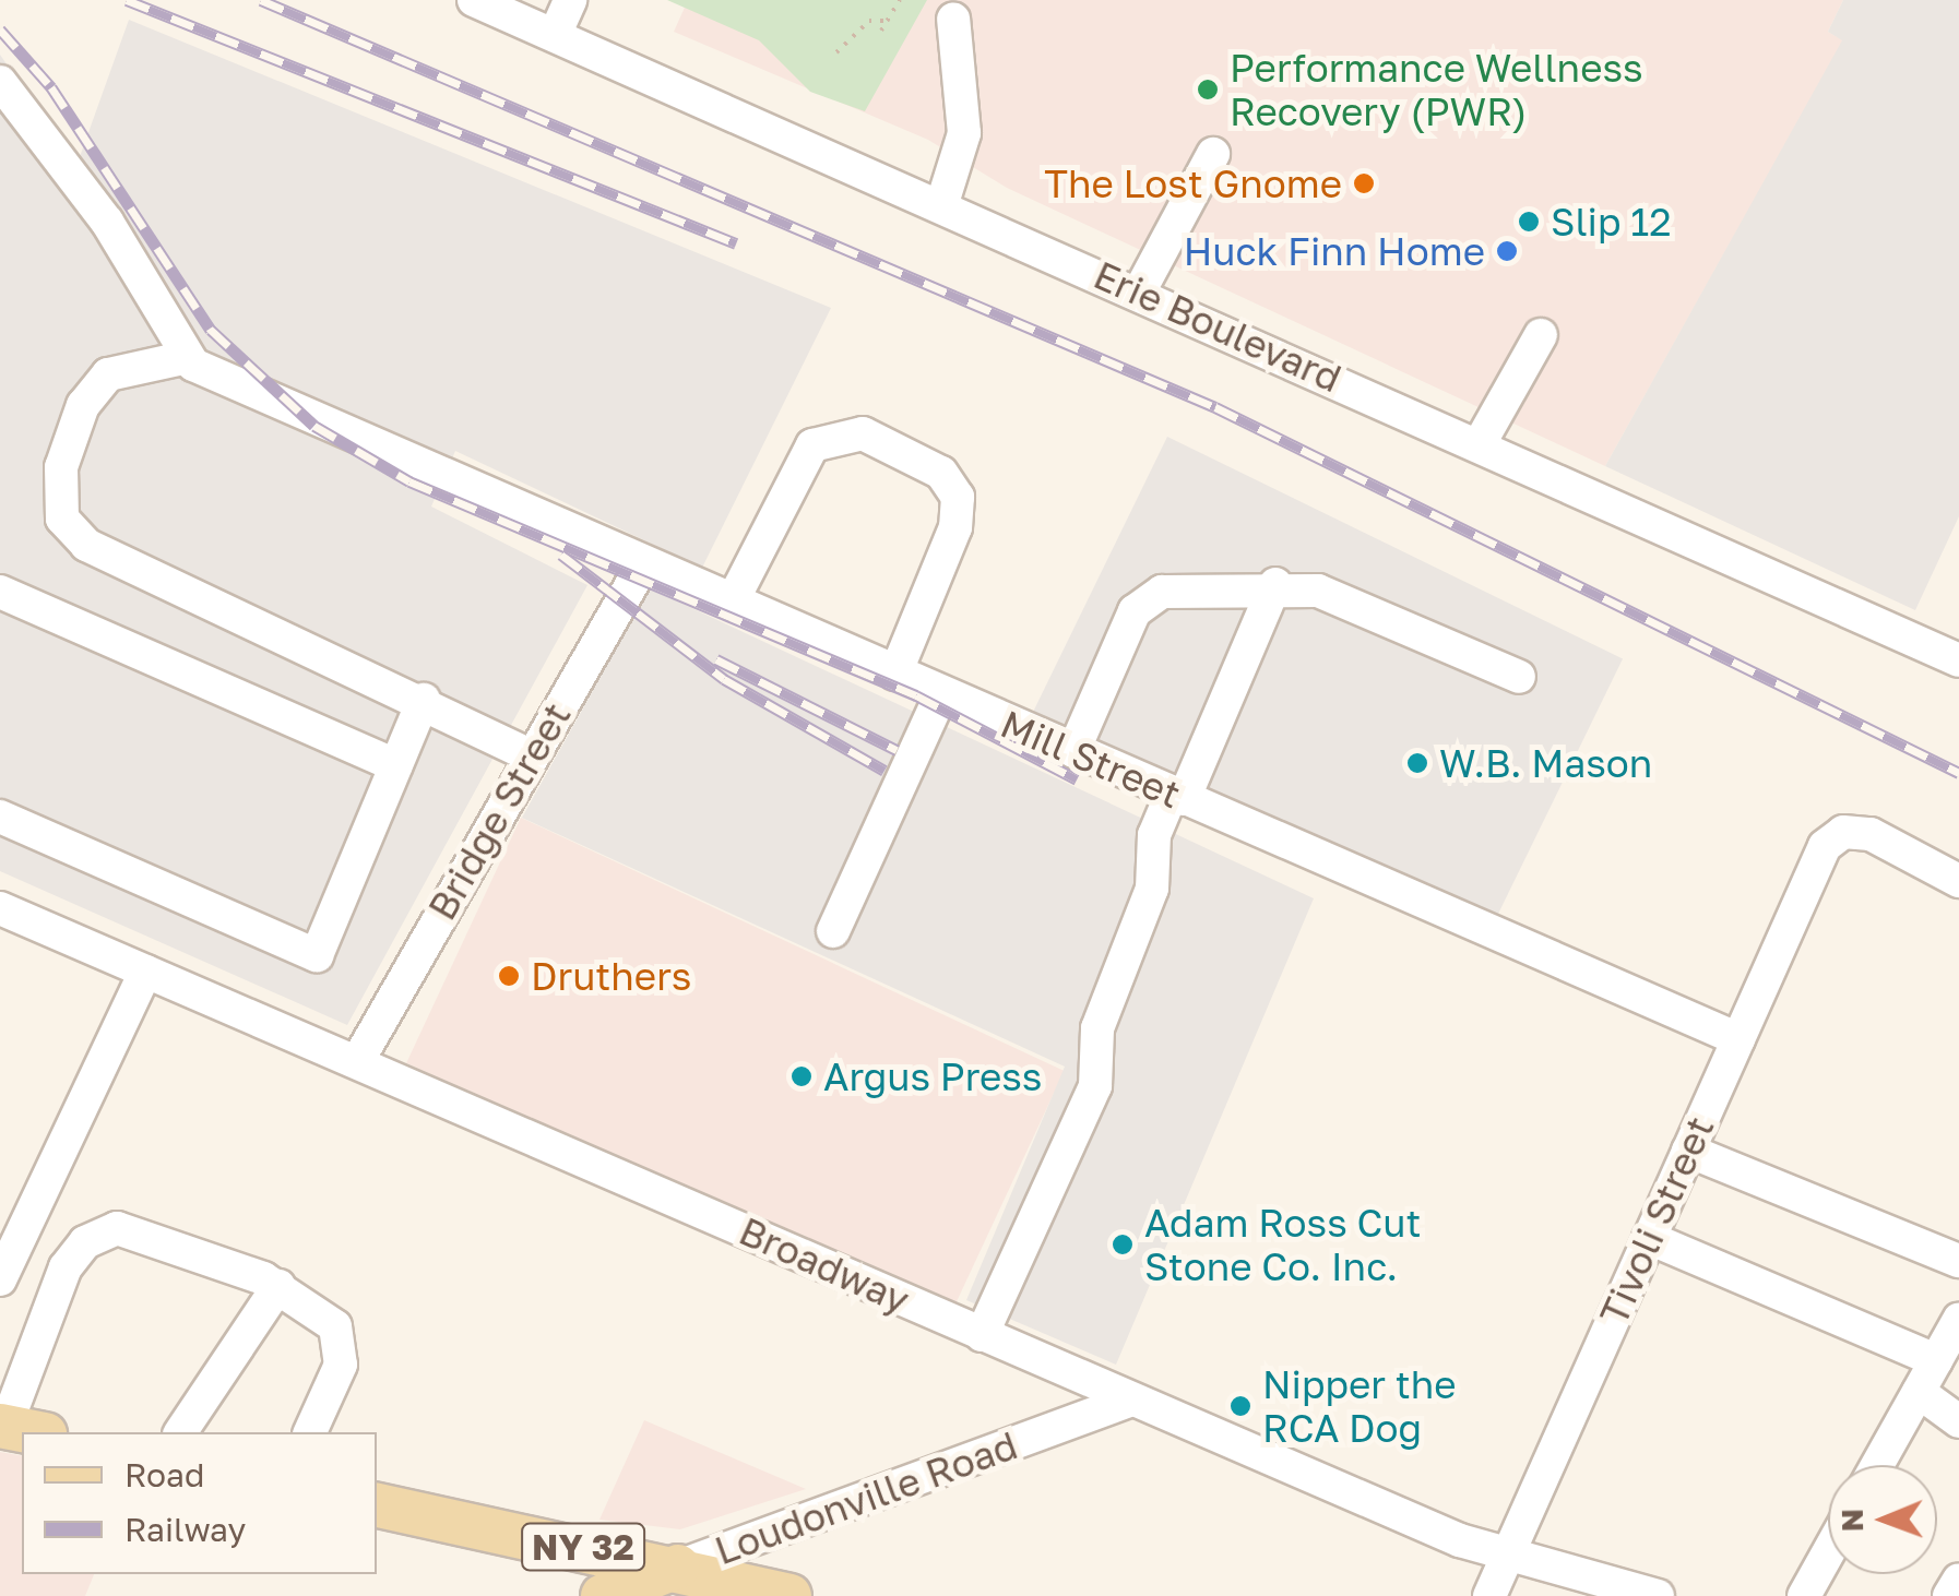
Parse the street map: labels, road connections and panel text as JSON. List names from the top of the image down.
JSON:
{
  "streets": {
    "main road": ["Loudonville Road", "NY 32"],
    "street": [
      "Erie Boulevard",
      "Mill Street",
      "Bridge Street",
      "Tivoli Street",
      "Broadway"
    ]
  },
  "crossings": [
    ["Mill Street", "Bridge Street"],
    ["Mill Street", "Tivoli Street"],
    ["Bridge Street", "Broadway"],
    ["Tivoli Street", "Broadway"],
    ["Broadway", "Loudonville Road"],
    ["Loudonville Road", "NY 32"]
  ],
  "places": [
    "Performance Wellness Recovery (PWR)",
    "The Lost Gnome",
    "Slip 12",
    "Huck Finn Home",
    "W.B. Mason",
    "Druthers",
    "Argus Press",
    "Adam Ross Cut Stone Co. Inc.",
    "Nipper the RCA Dog"
  ],
  "legend": ["Road", "Railway"],
  "north": "left"
}
